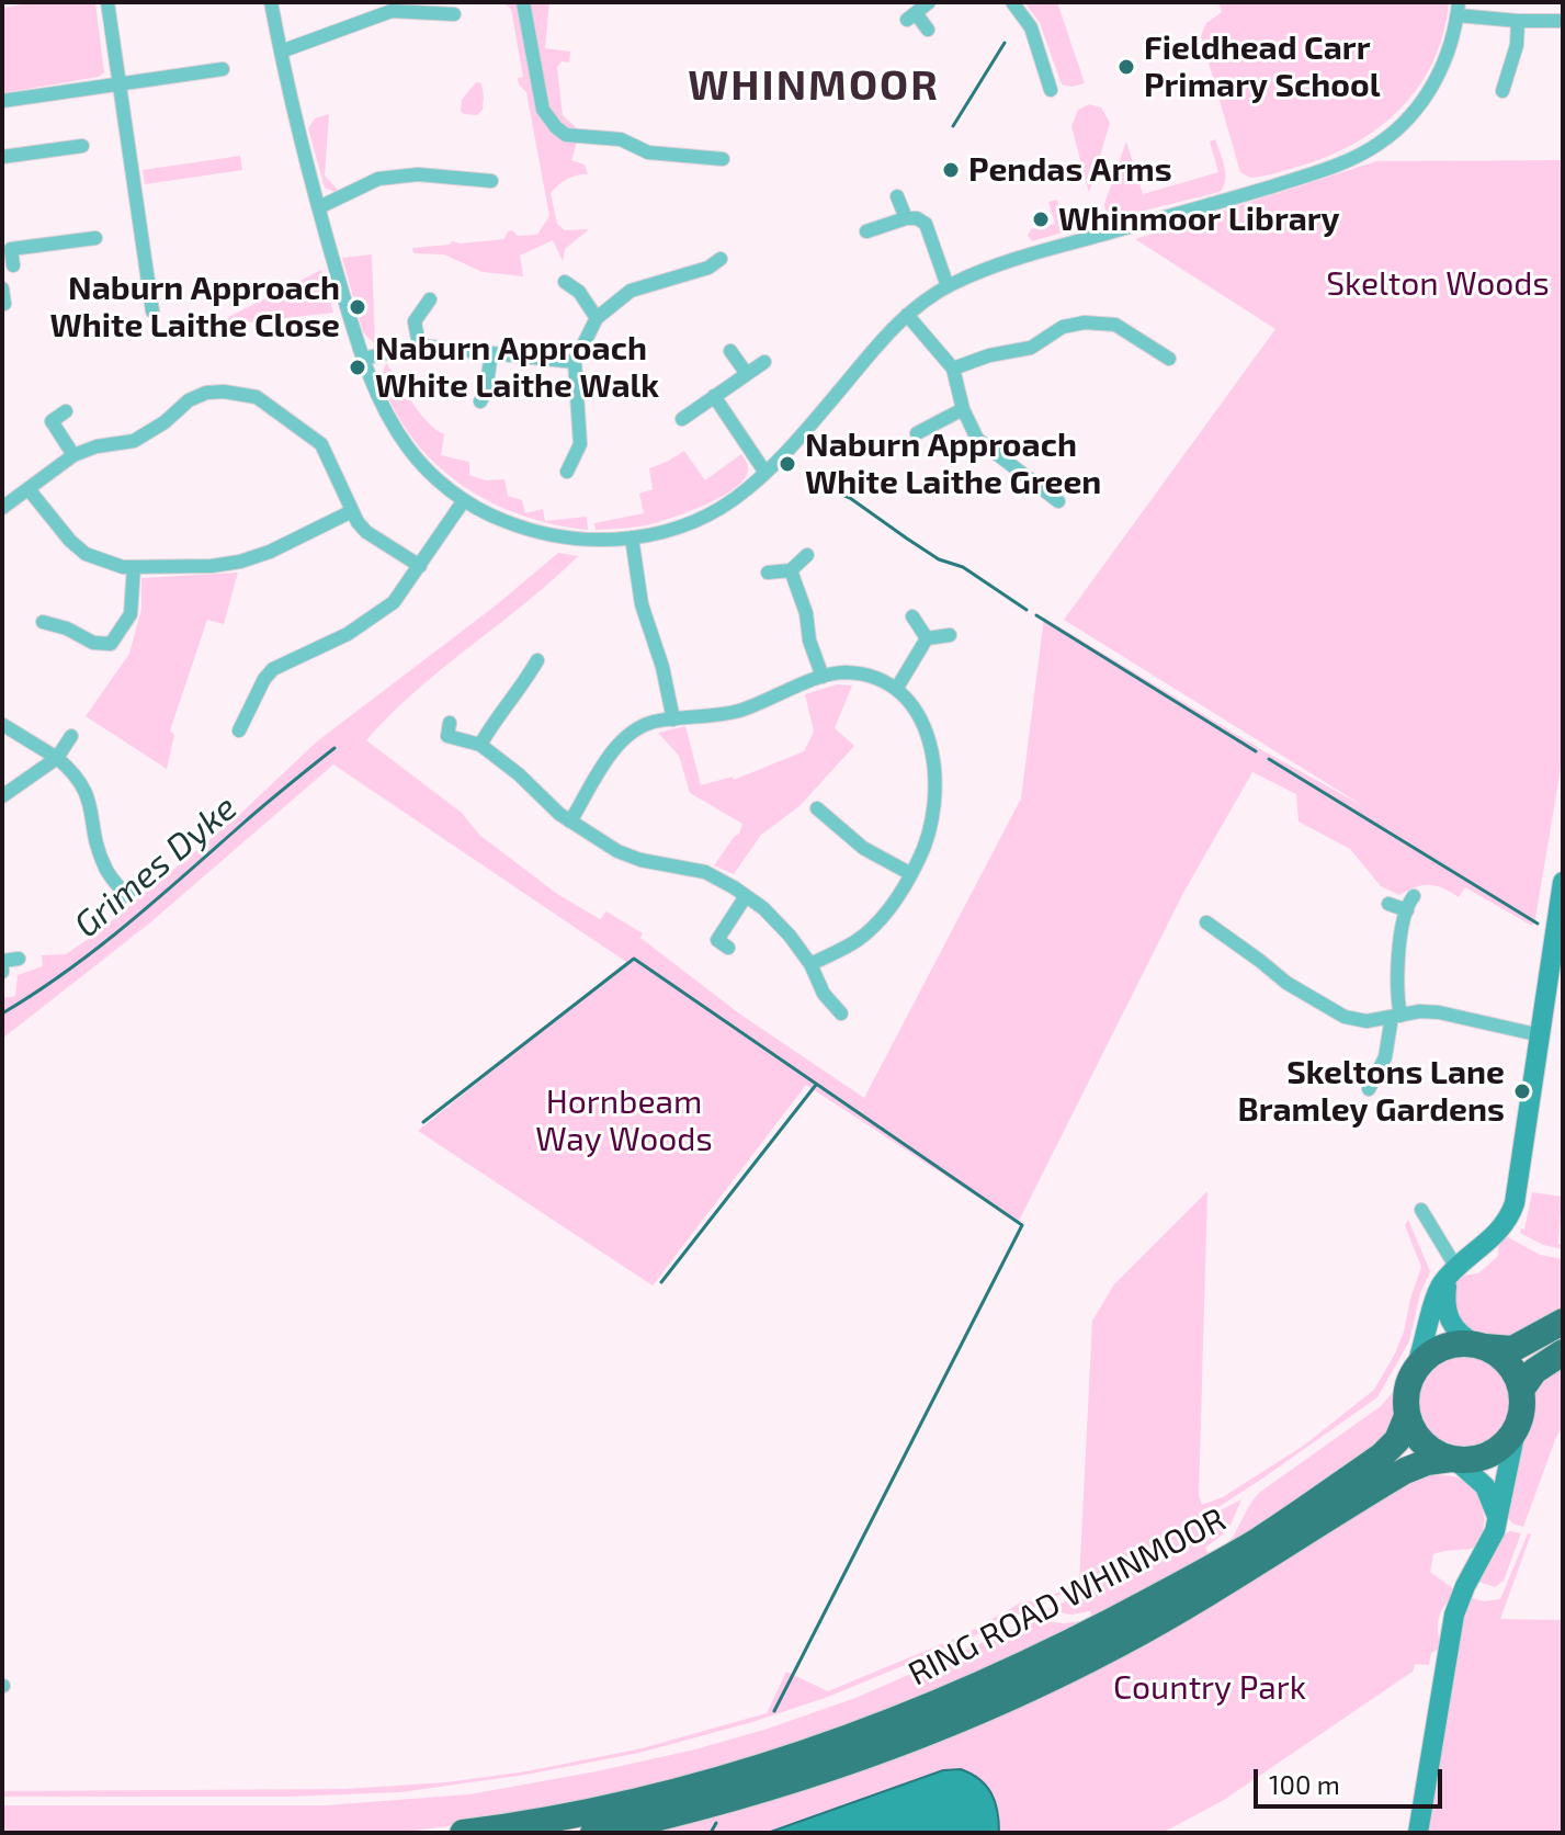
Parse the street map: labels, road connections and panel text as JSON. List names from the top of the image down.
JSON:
{
  "streets": {
    "highway": ["RING ROAD WHINMOOR"]
  },
  "districts": ["WHINMOOR"],
  "water": ["Grimes Dyke"],
  "parks": ["Skelton Woods", "Hornbeam Way Woods", "Country Park"],
  "places": [
    "Fieldhead Carr Primary School",
    "Pendas Arms",
    "Whinmoor Library",
    "Naburn Approach White Laithe Close",
    "Naburn Approach White Laithe Walk",
    "Naburn Approach White Laithe Green",
    "Skeltons Lane Bramley Gardens"
  ],
  "scale_bar": "100 m"
}
